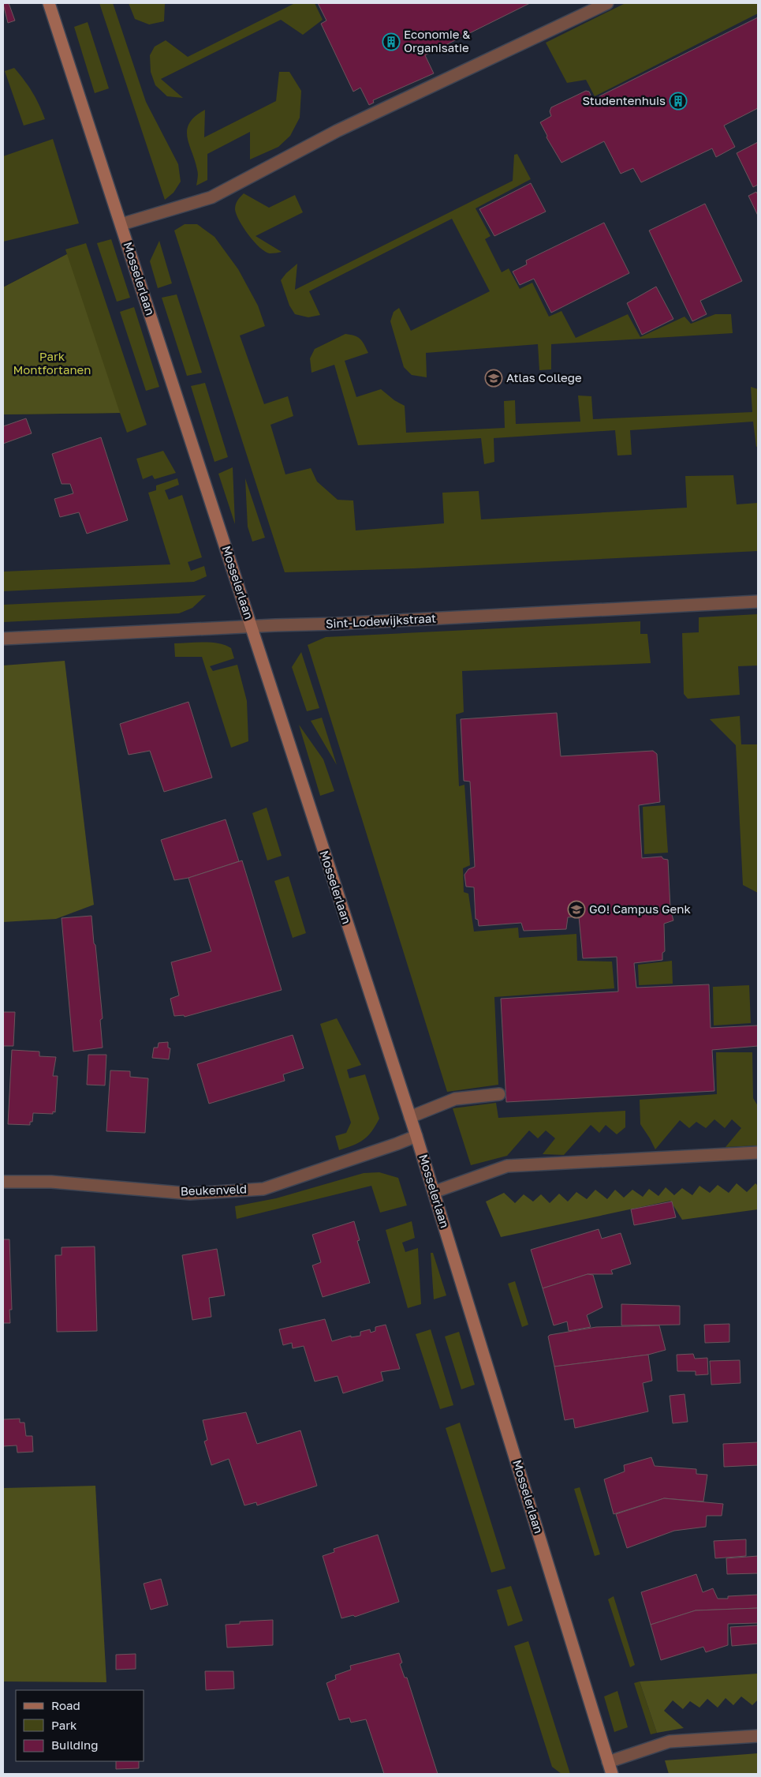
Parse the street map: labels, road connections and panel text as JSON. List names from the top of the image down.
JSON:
{
  "streets": {
    "street": ["Mosselerlaan", "Sint-Lodewijkstraat", "Beukenveld"]
  },
  "crossings": [
    ["Mosselerlaan", "Sint-Lodewijkstraat"],
    ["Mosselerlaan", "Beukenveld"]
  ],
  "parks": ["Park Montfortanen"],
  "places": {
    "building": ["Economie & Organisatie", "Studentenhuis"],
    "school or university": ["Atlas College", "GO! Campus Genk"]
  },
  "legend": ["Road", "Park", "Building"]
}
